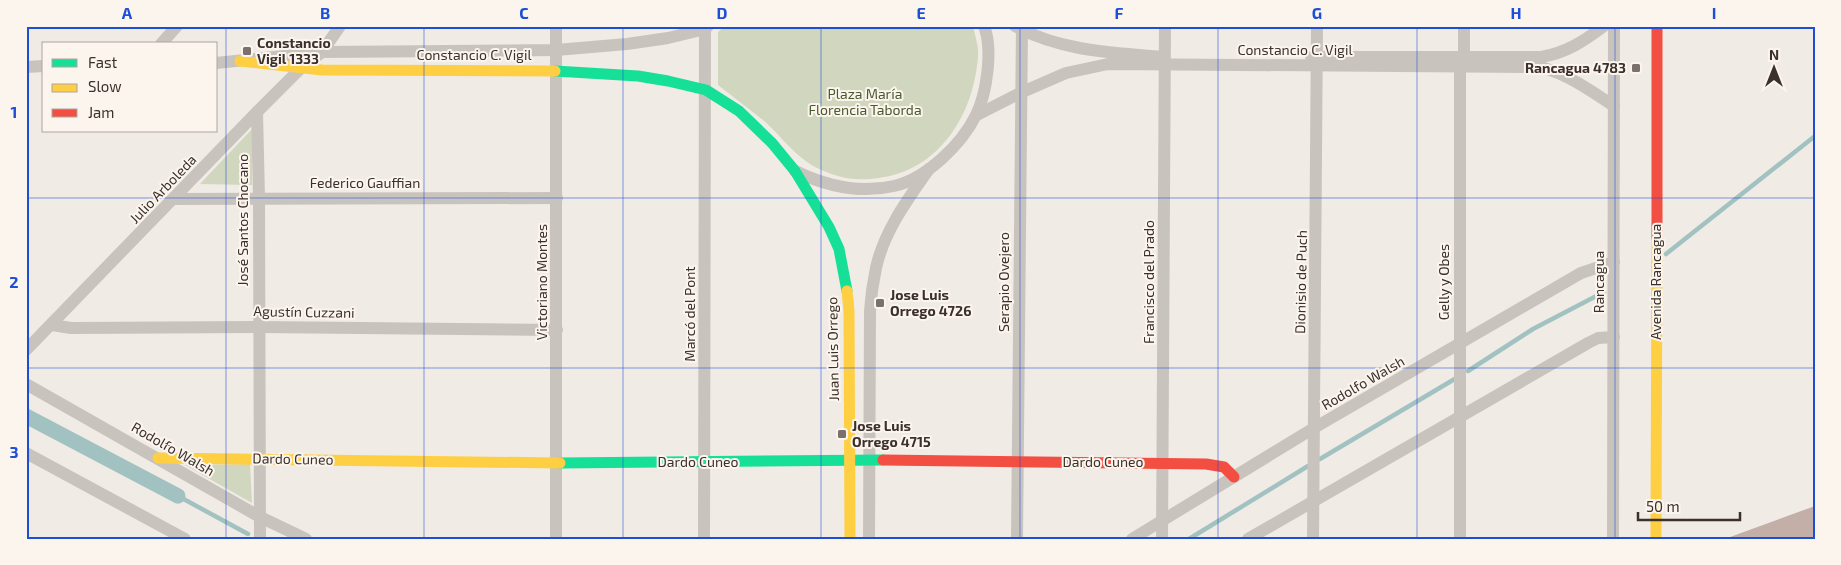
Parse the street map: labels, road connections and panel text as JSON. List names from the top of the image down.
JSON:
{
  "streets": {
    "street": [
      "Constancio C. Vigil",
      "Federico Gauffian",
      "Julio Arboleda",
      "José Santos Chocano",
      "Victoriano Montes",
      "Serapio Ovejero",
      "Francisco del Prado",
      "Dionisio de Puch",
      "Gelly y Obes",
      "Rancagua",
      "Avenida Rancagua",
      "Agustín Cuzzani",
      "Marcó del Pont",
      "Juan Luis Orrego",
      "Rodolfo Walsh",
      "Dardo Cuneo"
    ]
  },
  "crossings": [
    ["Constancio C. Vigil", "Julio Arboleda"],
    ["Constancio C. Vigil", "Victoriano Montes"],
    ["Constancio C. Vigil", "Serapio Ovejero"],
    ["Constancio C. Vigil", "Francisco del Prado"],
    ["Constancio C. Vigil", "Dionisio de Puch"],
    ["Constancio C. Vigil", "Gelly y Obes"],
    ["Constancio C. Vigil", "Rancagua"],
    ["Constancio C. Vigil", "Marcó del Pont"],
    ["Constancio C. Vigil", "Juan Luis Orrego"],
    ["Federico Gauffian", "Julio Arboleda"],
    ["Federico Gauffian", "José Santos Chocano"],
    ["Federico Gauffian", "Victoriano Montes"],
    ["Julio Arboleda", "José Santos Chocano"],
    ["Julio Arboleda", "Agustín Cuzzani"],
    ["José Santos Chocano", "Agustín Cuzzani"],
    ["José Santos Chocano", "Rodolfo Walsh"],
    ["José Santos Chocano", "Dardo Cuneo"],
    ["Victoriano Montes", "Agustín Cuzzani"],
    ["Victoriano Montes", "Dardo Cuneo"],
    ["Serapio Ovejero", "Dardo Cuneo"],
    ["Francisco del Prado", "Rodolfo Walsh"],
    ["Francisco del Prado", "Dardo Cuneo"],
    ["Dionisio de Puch", "Rodolfo Walsh"],
    ["Gelly y Obes", "Rodolfo Walsh"],
    ["Rancagua", "Rodolfo Walsh"],
    ["Marcó del Pont", "Juan Luis Orrego"],
    ["Marcó del Pont", "Dardo Cuneo"],
    ["Juan Luis Orrego", "Dardo Cuneo"],
    ["Rodolfo Walsh", "Dardo Cuneo"]
  ],
  "parks": ["Plaza María Florencia Taborda"],
  "places": {
    "transit": [
      "Constancio Vigil 1333",
      "Rancagua 4783",
      "Jose Luis Orrego 4726",
      "Jose Luis Orrego 4715"
    ]
  },
  "legend": ["Fast", "Slow", "Jam"],
  "scale_bar": "50 m",
  "north": "top",
  "grid": {
    "columns": [
      "A",
      "B",
      "C",
      "D",
      "E",
      "F",
      "G",
      "H",
      "I"
    ],
    "rows": ["1", "2", "3"]
  }
}
